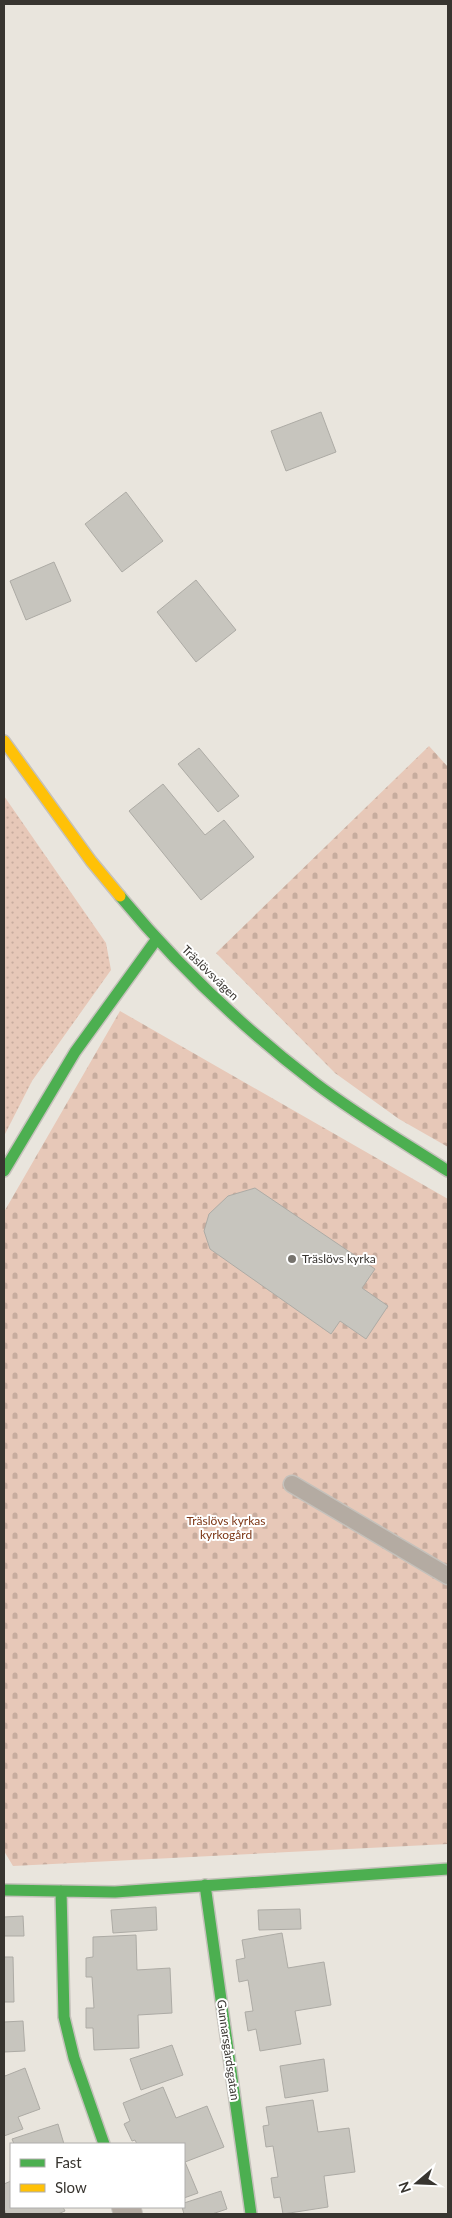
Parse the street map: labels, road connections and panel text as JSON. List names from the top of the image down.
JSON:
{
  "streets": {
    "street": ["Träslövsvägen", "Gunnarsgårdsgatan"]
  },
  "parks": ["Träslövs kyrkas kyrkogård"],
  "places": ["Träslövs kyrka"],
  "legend": ["Fast", "Slow"],
  "north": "left"
}
